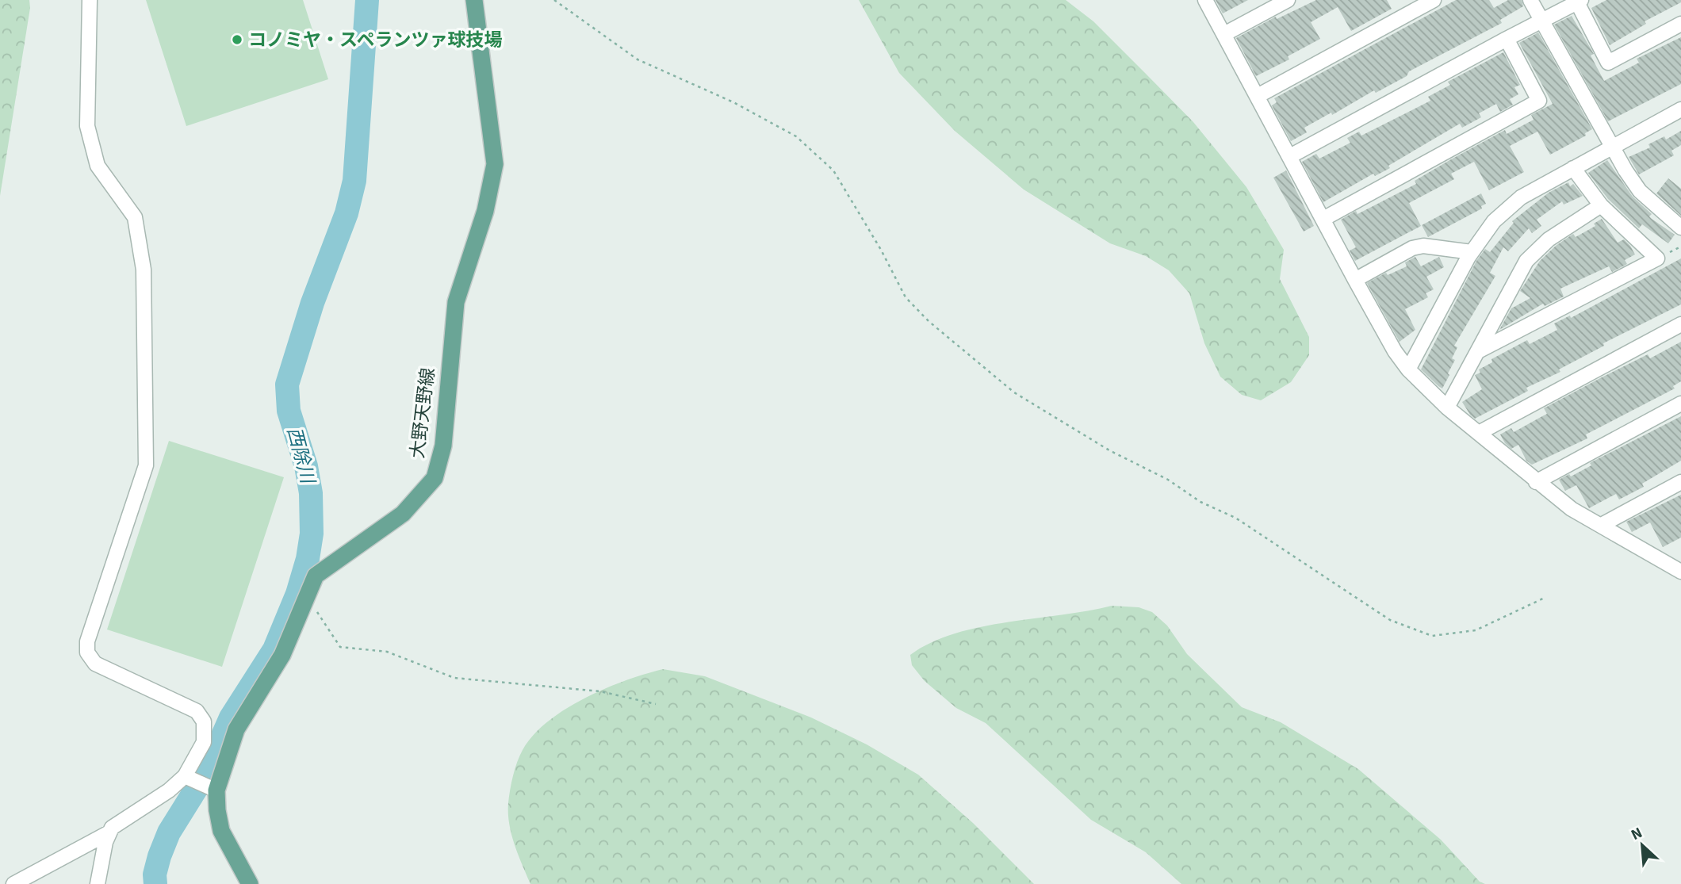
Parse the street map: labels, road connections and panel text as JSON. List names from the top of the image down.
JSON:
{
  "streets": {
    "main road": ["大野天野線"]
  },
  "water": ["西除川"],
  "places": ["コノミヤ・スペランツァ球技場"],
  "north": "top left"
}
